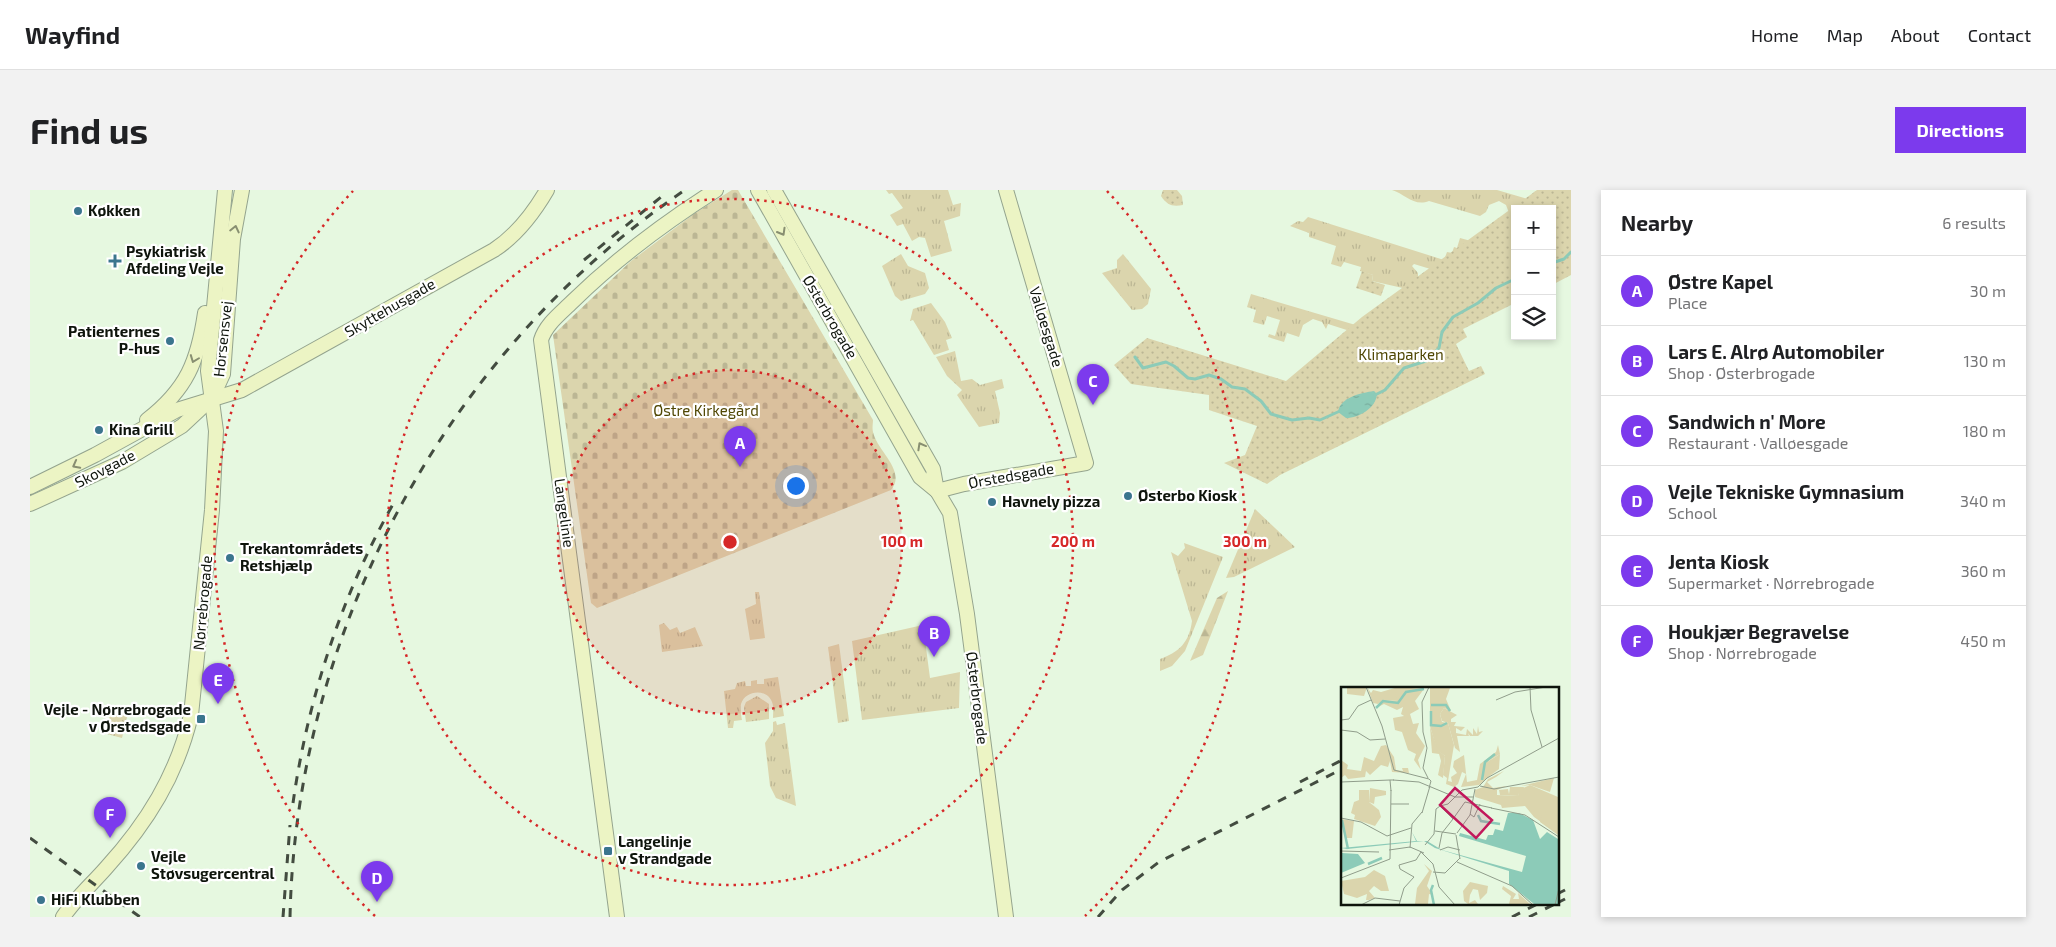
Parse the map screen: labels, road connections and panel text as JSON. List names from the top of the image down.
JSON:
{
  "streets": {
    "main road": [
      "Skyttehusgade",
      "Østerbrogade",
      "Valløesgade",
      "Horsensvej",
      "Skovgade",
      "Ørstedsgade",
      "Langelinie",
      "Nørrebrogade"
    ]
  },
  "crossings": [
    ["Skyttehusgade", "Horsensvej"],
    ["Skyttehusgade", "Skovgade"],
    ["Skyttehusgade", "Nørrebrogade"],
    ["Østerbrogade", "Ørstedsgade"],
    ["Valløesgade", "Ørstedsgade"],
    ["Horsensvej", "Skovgade"],
    ["Horsensvej", "Nørrebrogade"],
    ["Skovgade", "Nørrebrogade"]
  ],
  "one_way": ["Skovgade"],
  "parks": ["Klimaparken", "Østre Kirkegård"],
  "places": {
    "other": [
      "Køkken",
      "Patienternes P-hus",
      "Kina Grill",
      "Østerbo Kiosk",
      "Havnely pizza",
      "Trekantområdets Retshjælp",
      "Vejle Støvsugercentral",
      "HiFi Klubben"
    ],
    "health": ["Psykiatrisk Afdeling Vejle"],
    "transit": ["Vejle - Nørrebrogade v Ørstedsgade", "Langelinje v Strandgade"]
  },
  "page": {
    "header": "Wayfind",
    "nav": [
      "Home",
      "Map",
      "About",
      "Contact"
    ],
    "buttons": "Directions",
    "title": "Find us",
    "heading": ["Nearby", "6 results"],
    "map_buttons": ["+", "−"],
    "list": [
      {
        "mark": "A",
        "name": "Østre Kapel",
        "note": "Place",
        "value": "30 m"
      },
      {
        "mark": "B",
        "name": "Lars E. Alrø Automobiler",
        "note": "Shop · Østerbrogade",
        "value": "130 m"
      },
      {
        "mark": "C",
        "name": "Sandwich n' More",
        "note": "Restaurant · Valløesgade",
        "value": "180 m"
      },
      {
        "mark": "D",
        "name": "Vejle Tekniske Gymnasium",
        "note": "School",
        "value": "340 m"
      },
      {
        "mark": "E",
        "name": "Jenta Kiosk",
        "note": "Supermarket · Nørrebrogade",
        "value": "360 m"
      },
      {
        "mark": "F",
        "name": "Houkjær Begravelse",
        "note": "Shop · Nørrebrogade",
        "value": "450 m"
      }
    ],
    "pins": [
      "C",
      "A",
      "B",
      "E",
      "F",
      "D"
    ]
  },
  "rings": ["100 m", "200 m", "300 m"]
}
